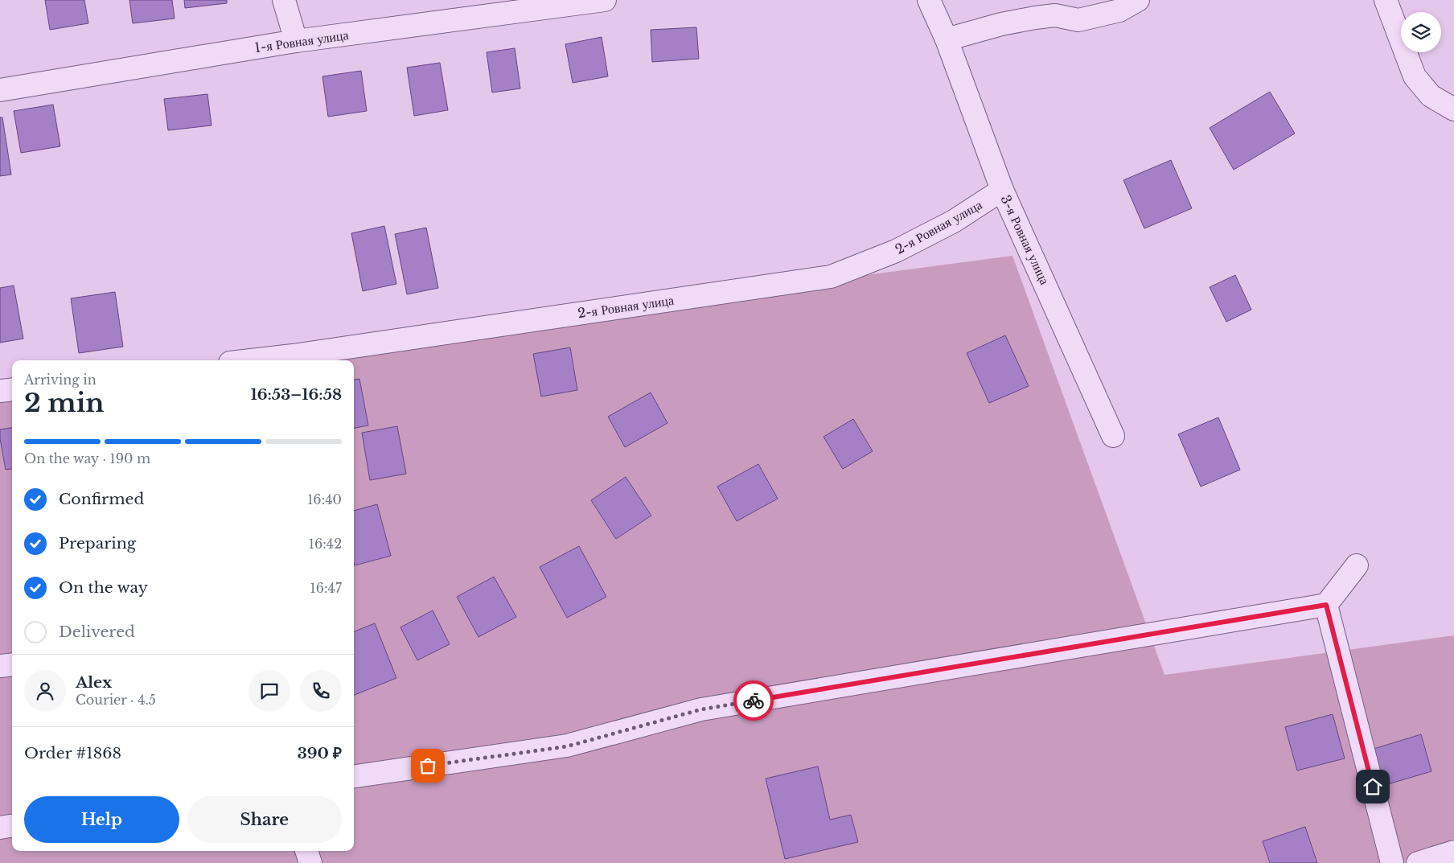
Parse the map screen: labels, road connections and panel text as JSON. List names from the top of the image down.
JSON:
{
  "streets": {
    "street": ["1-я Ровная улица", "2-я Ровная улица", "3-я Ровная улица"]
  },
  "crossings": [
    ["2-я Ровная улица", "3-я Ровная улица"]
  ],
  "page": {
    "heading": ["2 min", "Arriving in", "16:53–16:58"],
    "panel": [
      "Alex",
      "Courier · 4.5",
      "Order #1868",
      "390 ₽"
    ],
    "bar": "On the way · 190 m",
    "list": [
      ["Confirmed", "16:40"],
      ["Preparing", "16:42"],
      ["On the way", "16:47"],
      "Delivered"
    ],
    "buttons": ["Help", "Share"]
  }
}
